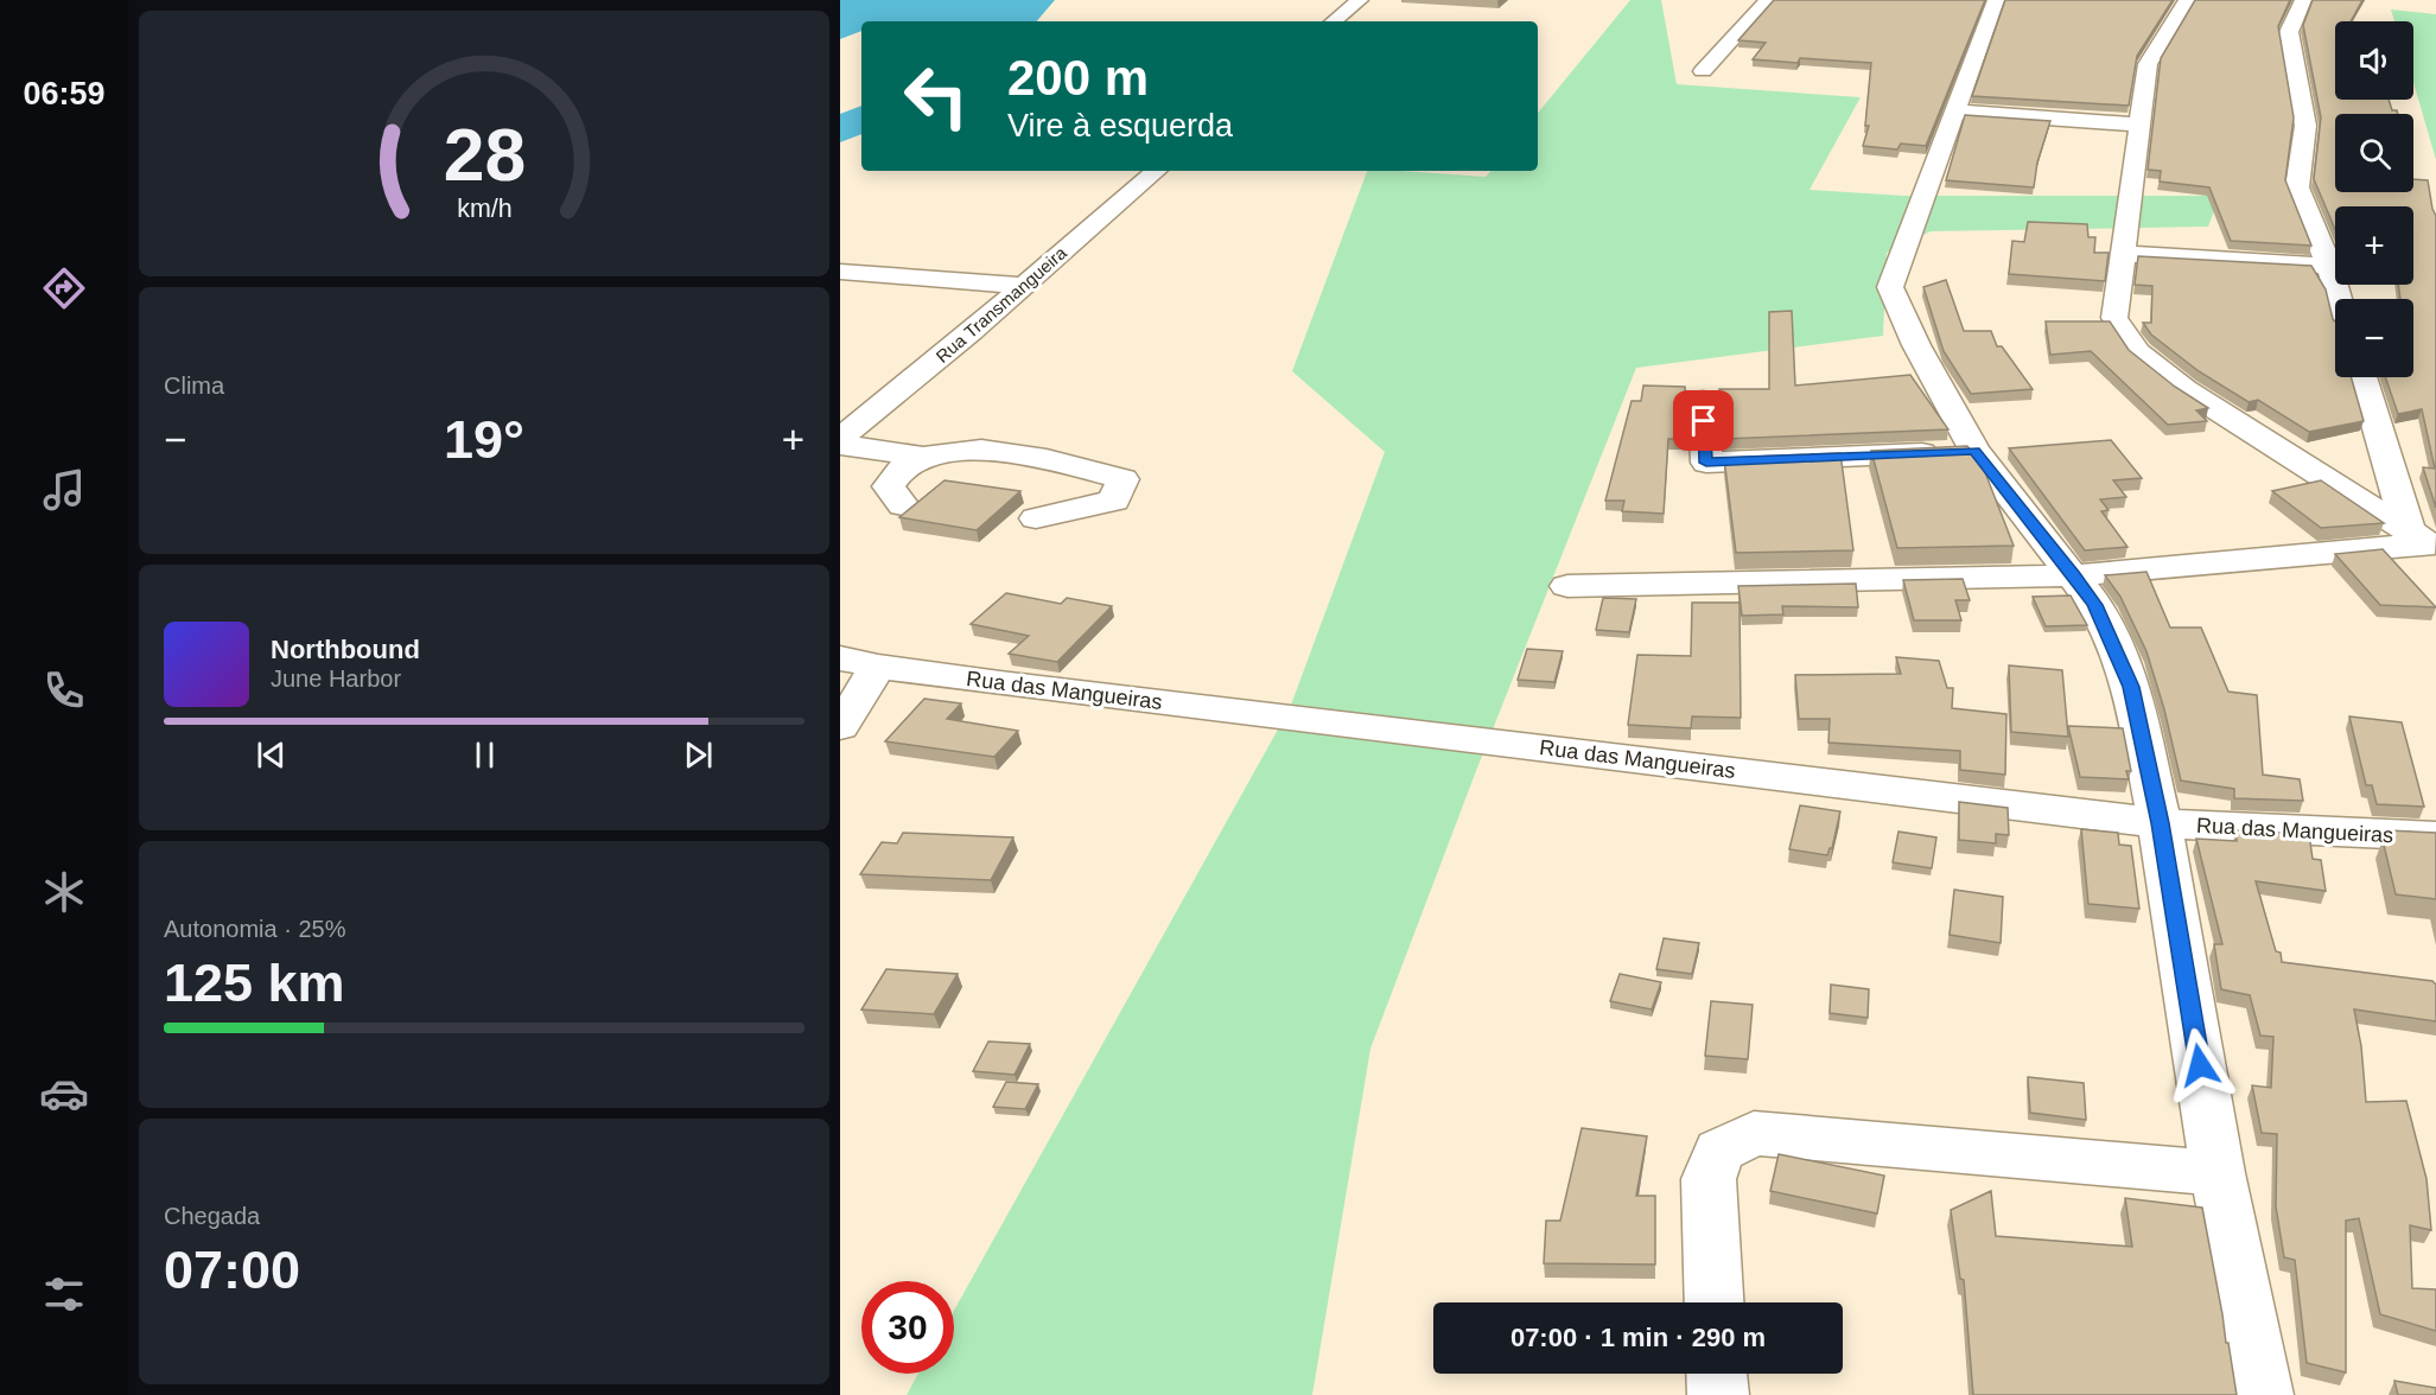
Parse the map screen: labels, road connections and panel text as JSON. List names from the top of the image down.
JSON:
{
  "streets": {
    "street": ["Rua Transmangueira", "Rua das Mangueiras"]
  },
  "page": {
    "tabs": "06:59",
    "map_buttons": ["+", "−"],
    "turn": ["200 m", "Vire à esquerda"],
    "tile": [
      "Clima",
      ["Autonomia · 25%", "125 km"],
      ["Chegada", "07:00"]
    ],
    "heat": ["−", "19°", "+"],
    "song": ["Northbound", "June Harbor"],
    "limit": "30",
    "trip": "07:00 · 1 min · 290 m",
    "gauge": ["28", "km/h"]
  }
}
